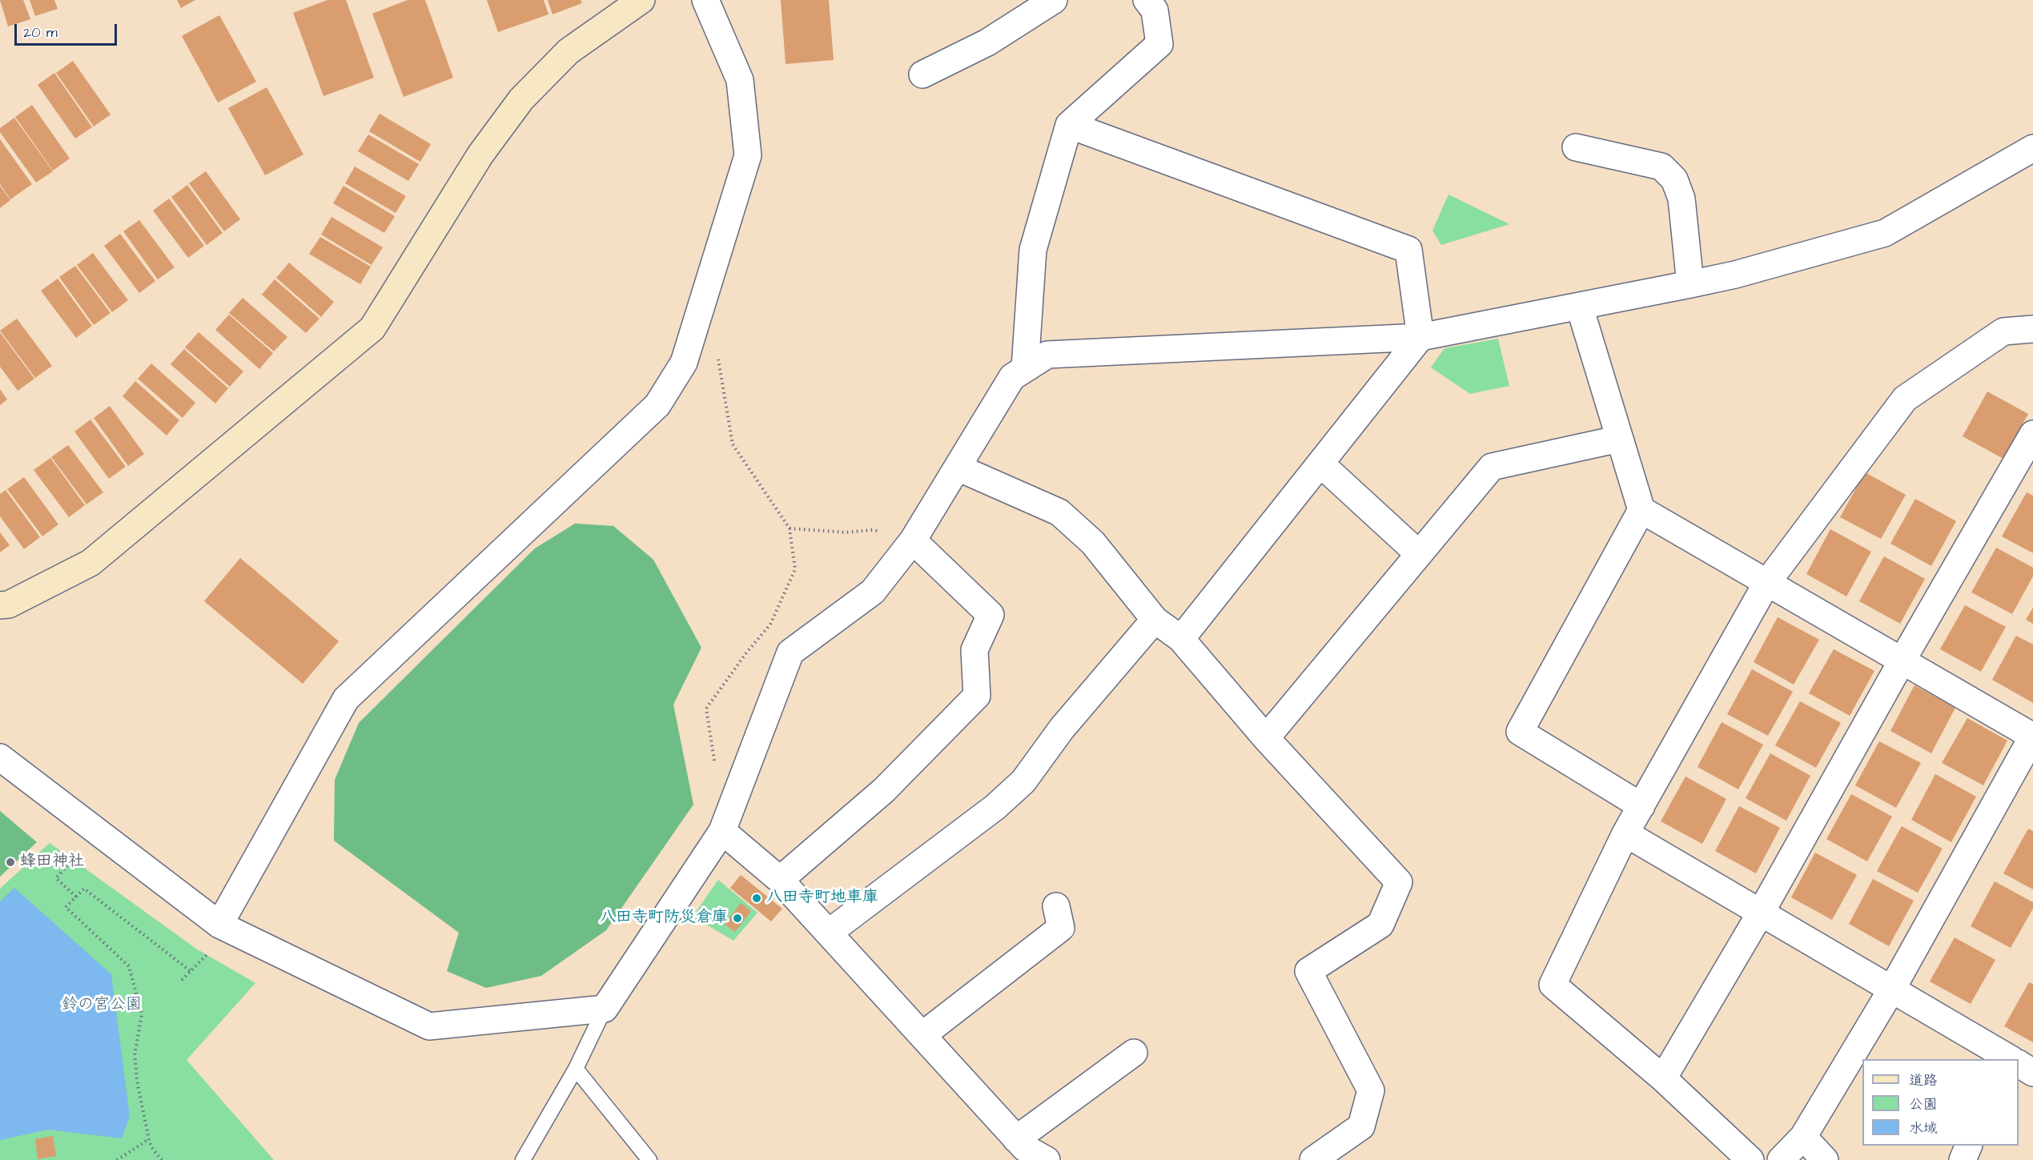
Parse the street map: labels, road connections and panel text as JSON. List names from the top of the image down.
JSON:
{
  "parks": ["鈴の宮公園"],
  "places": ["蜂田神社", "八田寺町地車庫", "八田寺町防災倉庫"],
  "legend": ["道路", "公園", "水域"],
  "scale_bar": "20 m"
}
